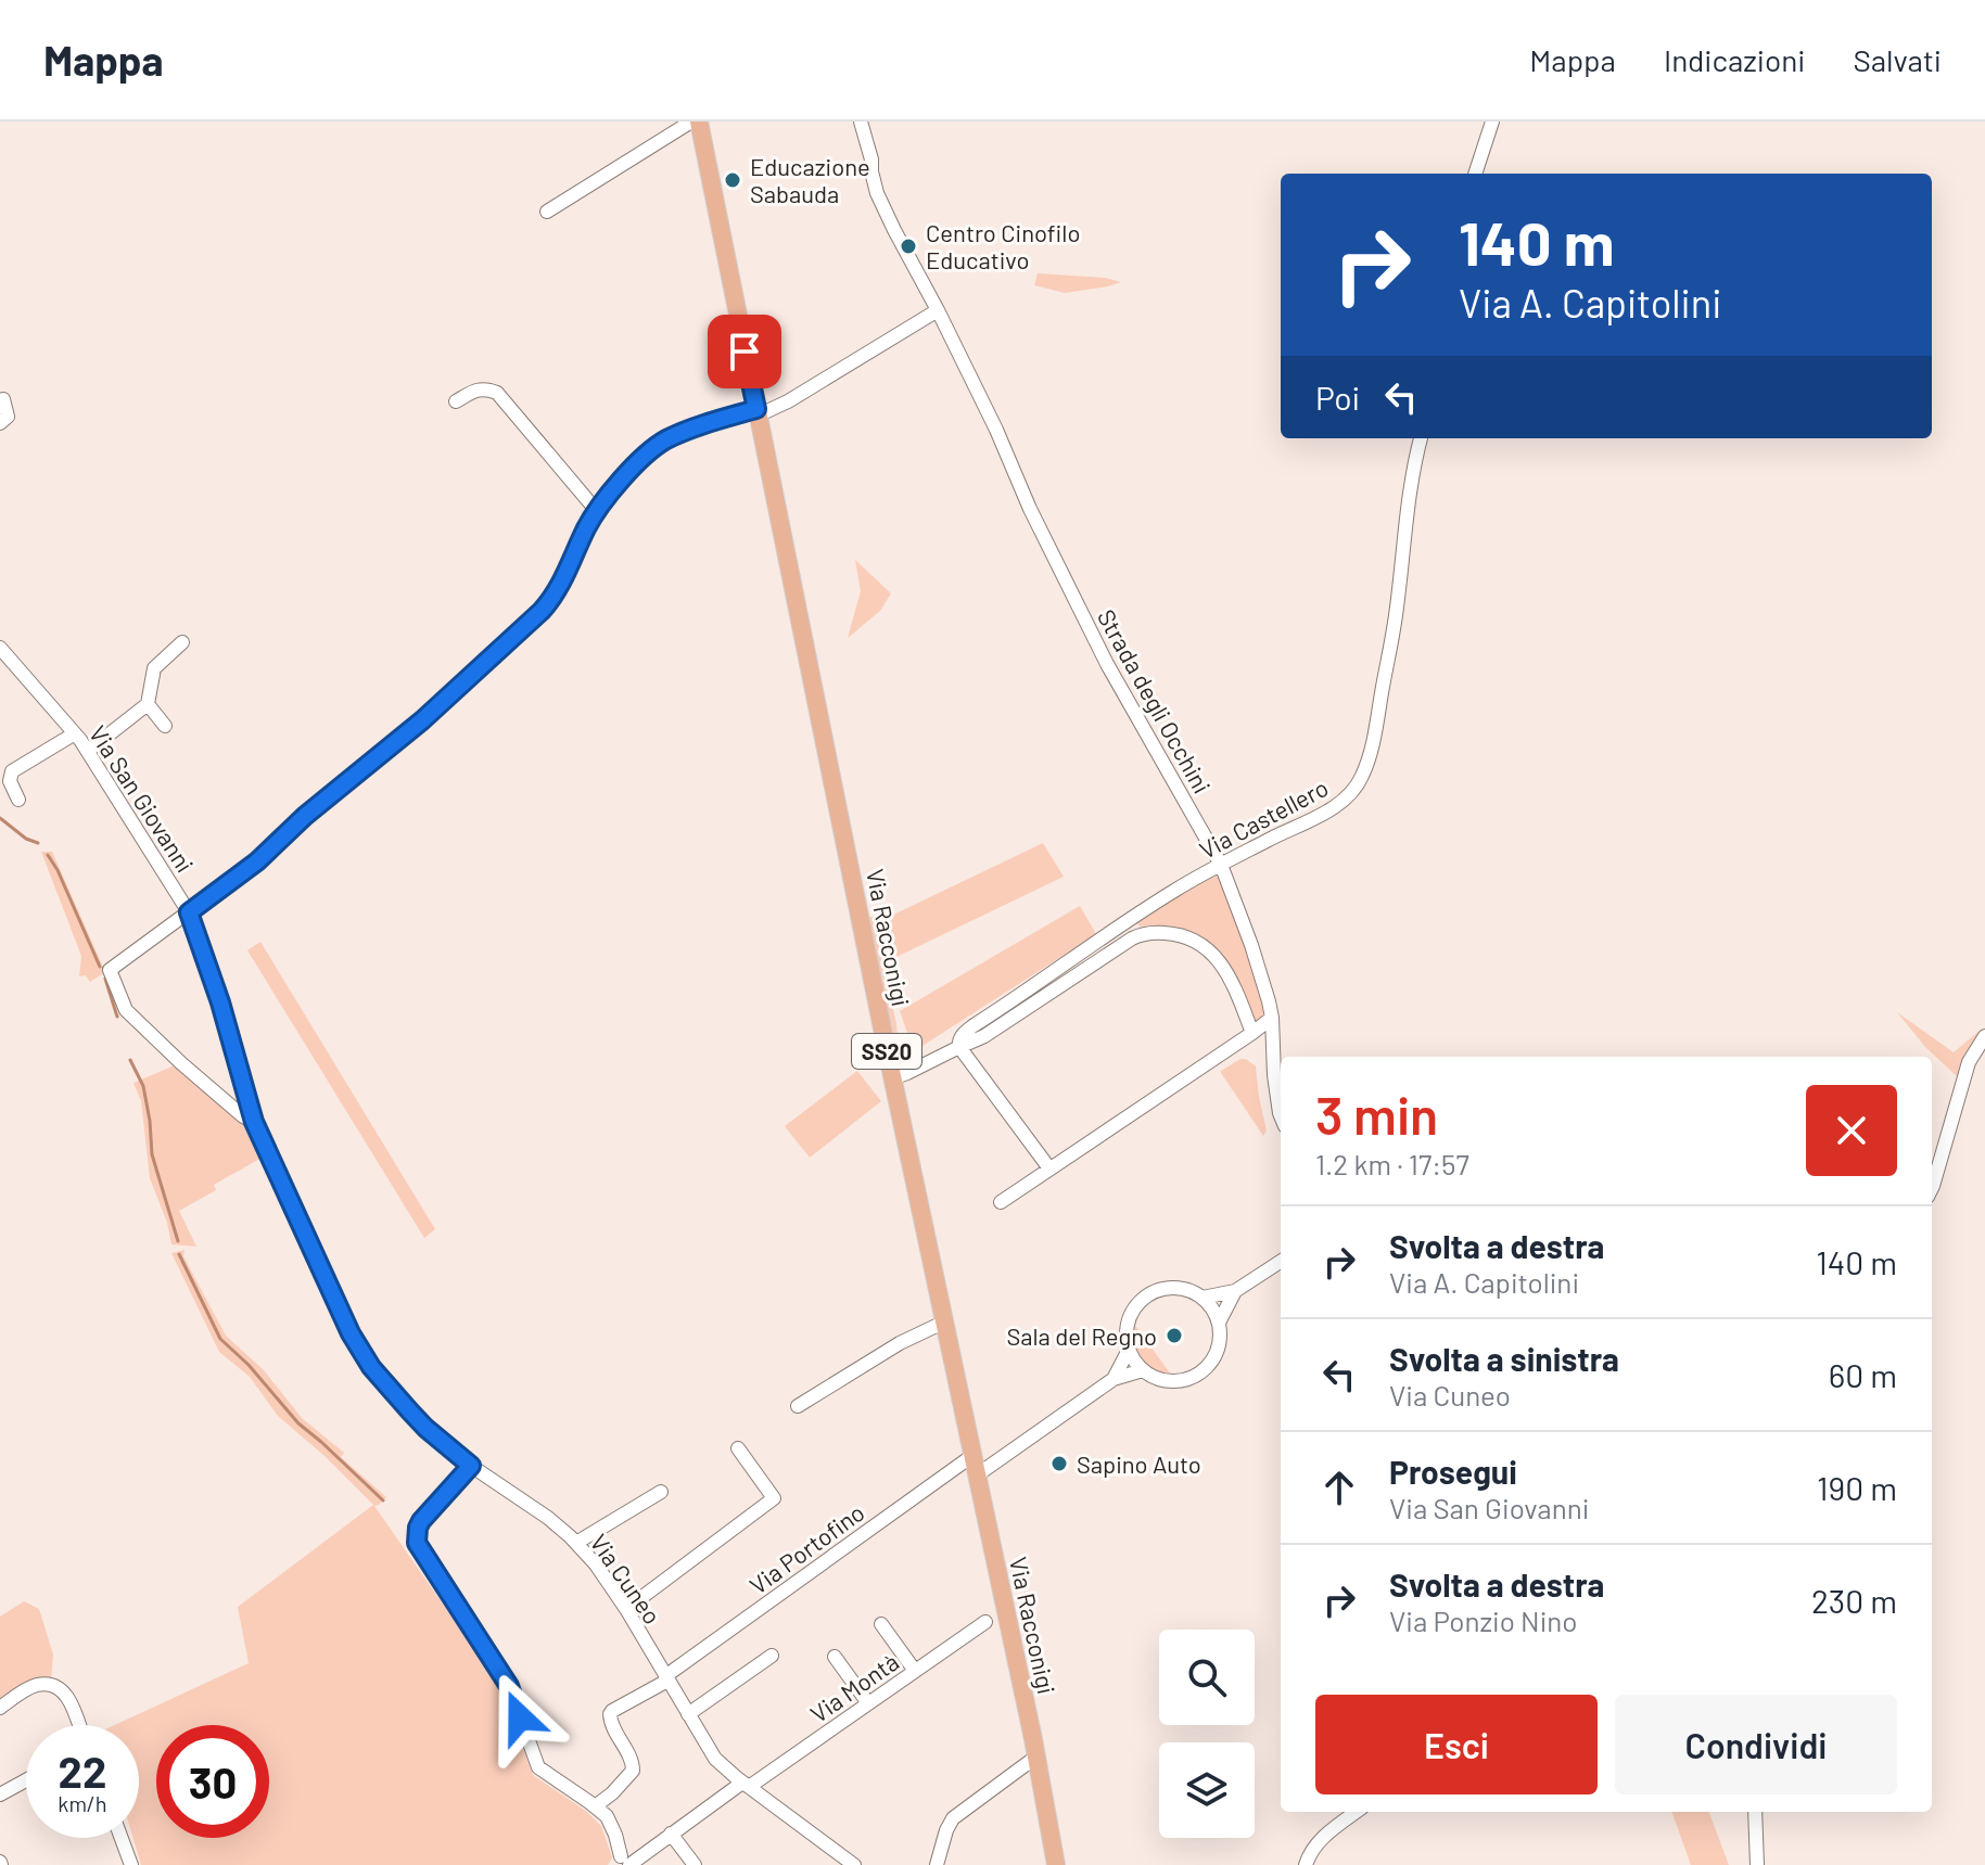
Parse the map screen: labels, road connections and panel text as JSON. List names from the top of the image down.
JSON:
{
  "streets": {
    "main road": ["Via Racconigi", "SS20"],
    "street": [
      "Strada degli Occhini",
      "Via San Giovanni",
      "Via Castellero",
      "Via Portofino",
      "Via Cuneo",
      "Via Montà"
    ]
  },
  "crossings": [
    ["Strada degli Occhini", "Via Castellero"],
    ["Via San Giovanni", "Via Cuneo"],
    ["Via Castellero", "Via Racconigi"],
    ["Via Racconigi", "Via Portofino"],
    ["Via Portofino", "Via Cuneo"],
    ["Via Cuneo", "Via Montà"]
  ],
  "places": [
    "Educazione Sabauda",
    "Centro Cinofilo Educativo",
    "Sala del Regno",
    "Sapino Auto"
  ],
  "page": {
    "header": "Mappa",
    "nav": ["Mappa", "Indicazioni", "Salvati"],
    "turn": ["140 m", "Via A. Capitolini"],
    "then": "Poi",
    "heading": ["3 min", "1.2 km · 17:57"],
    "list": [
      {
        "name": "Svolta a destra",
        "note": "Via A. Capitolini",
        "value": "140 m"
      },
      {
        "name": "Svolta a sinistra",
        "note": "Via Cuneo",
        "value": "60 m"
      },
      {
        "name": "Prosegui",
        "note": "Via San Giovanni",
        "value": "190 m"
      },
      {
        "name": "Svolta a destra",
        "note": "Via Ponzio Nino",
        "value": "230 m"
      }
    ],
    "buttons": ["Esci", "Condividi"],
    "speed": "22 km/h",
    "limit": "30"
  }
}
